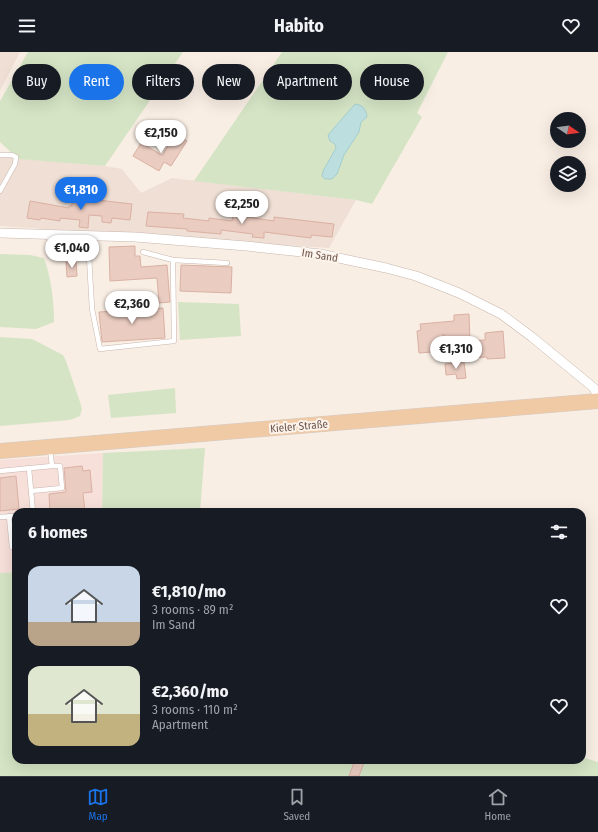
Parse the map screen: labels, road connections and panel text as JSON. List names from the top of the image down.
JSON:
{
  "streets": {
    "main road": ["Kieler Straße"],
    "street": ["Im Sand"]
  },
  "north": "right",
  "page": {
    "header": "Habito",
    "chip": [
      "Buy",
      "Rent",
      "Filters",
      "New",
      "Apartment",
      "House"
    ],
    "price": [
      "€2,150",
      "€1,810",
      "€2,250",
      "€1,040",
      "€2,360",
      "€1,310"
    ],
    "heading": "6 homes",
    "list": [
      {
        "name": "€1,810/mo",
        "note": "3 rooms · 89 m² · Im Sand"
      },
      {
        "name": "€2,360/mo",
        "note": "3 rooms · 110 m² · Apartment"
      }
    ],
    "tabs": ["Map", "Saved", "Home"]
  }
}
